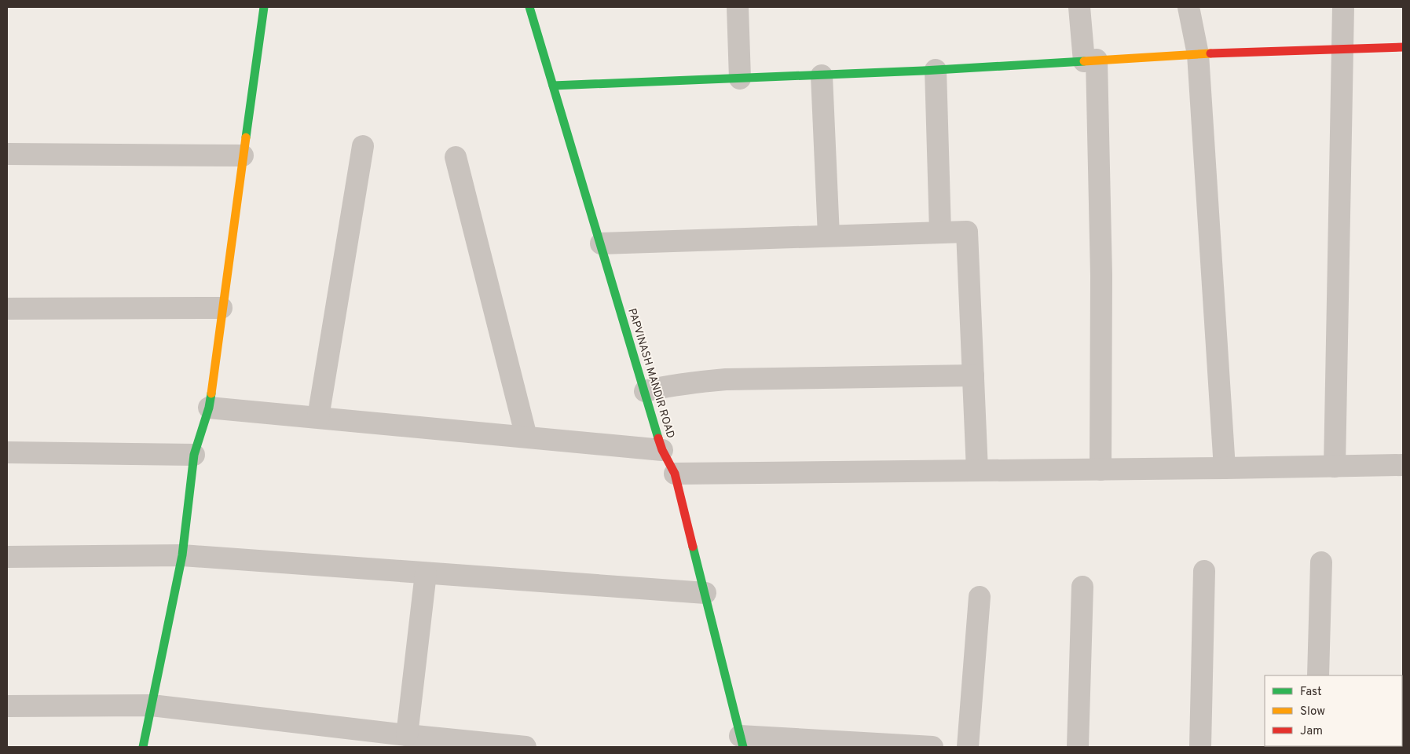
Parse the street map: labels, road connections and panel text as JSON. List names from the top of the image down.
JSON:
{
  "streets": {
    "street": ["PAPVINASH MANDIR ROAD"]
  },
  "legend": ["Fast", "Slow", "Jam"]
}
